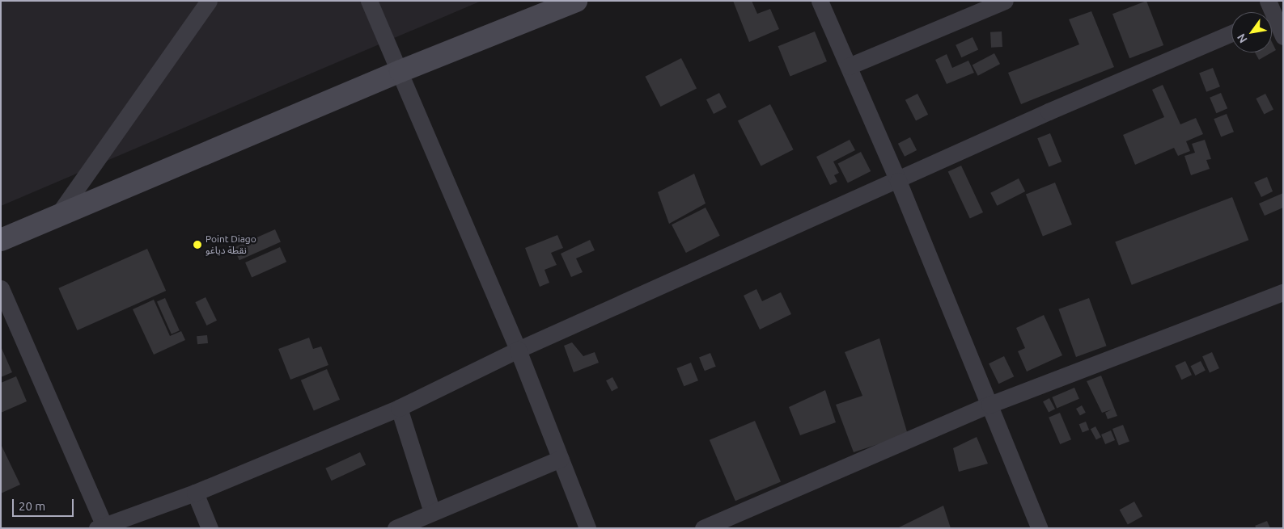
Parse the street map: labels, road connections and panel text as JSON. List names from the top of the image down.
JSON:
{
  "places": ["Point Diago نقطة دياغو"],
  "scale_bar": "20 m",
  "north": "bottom left"
}
